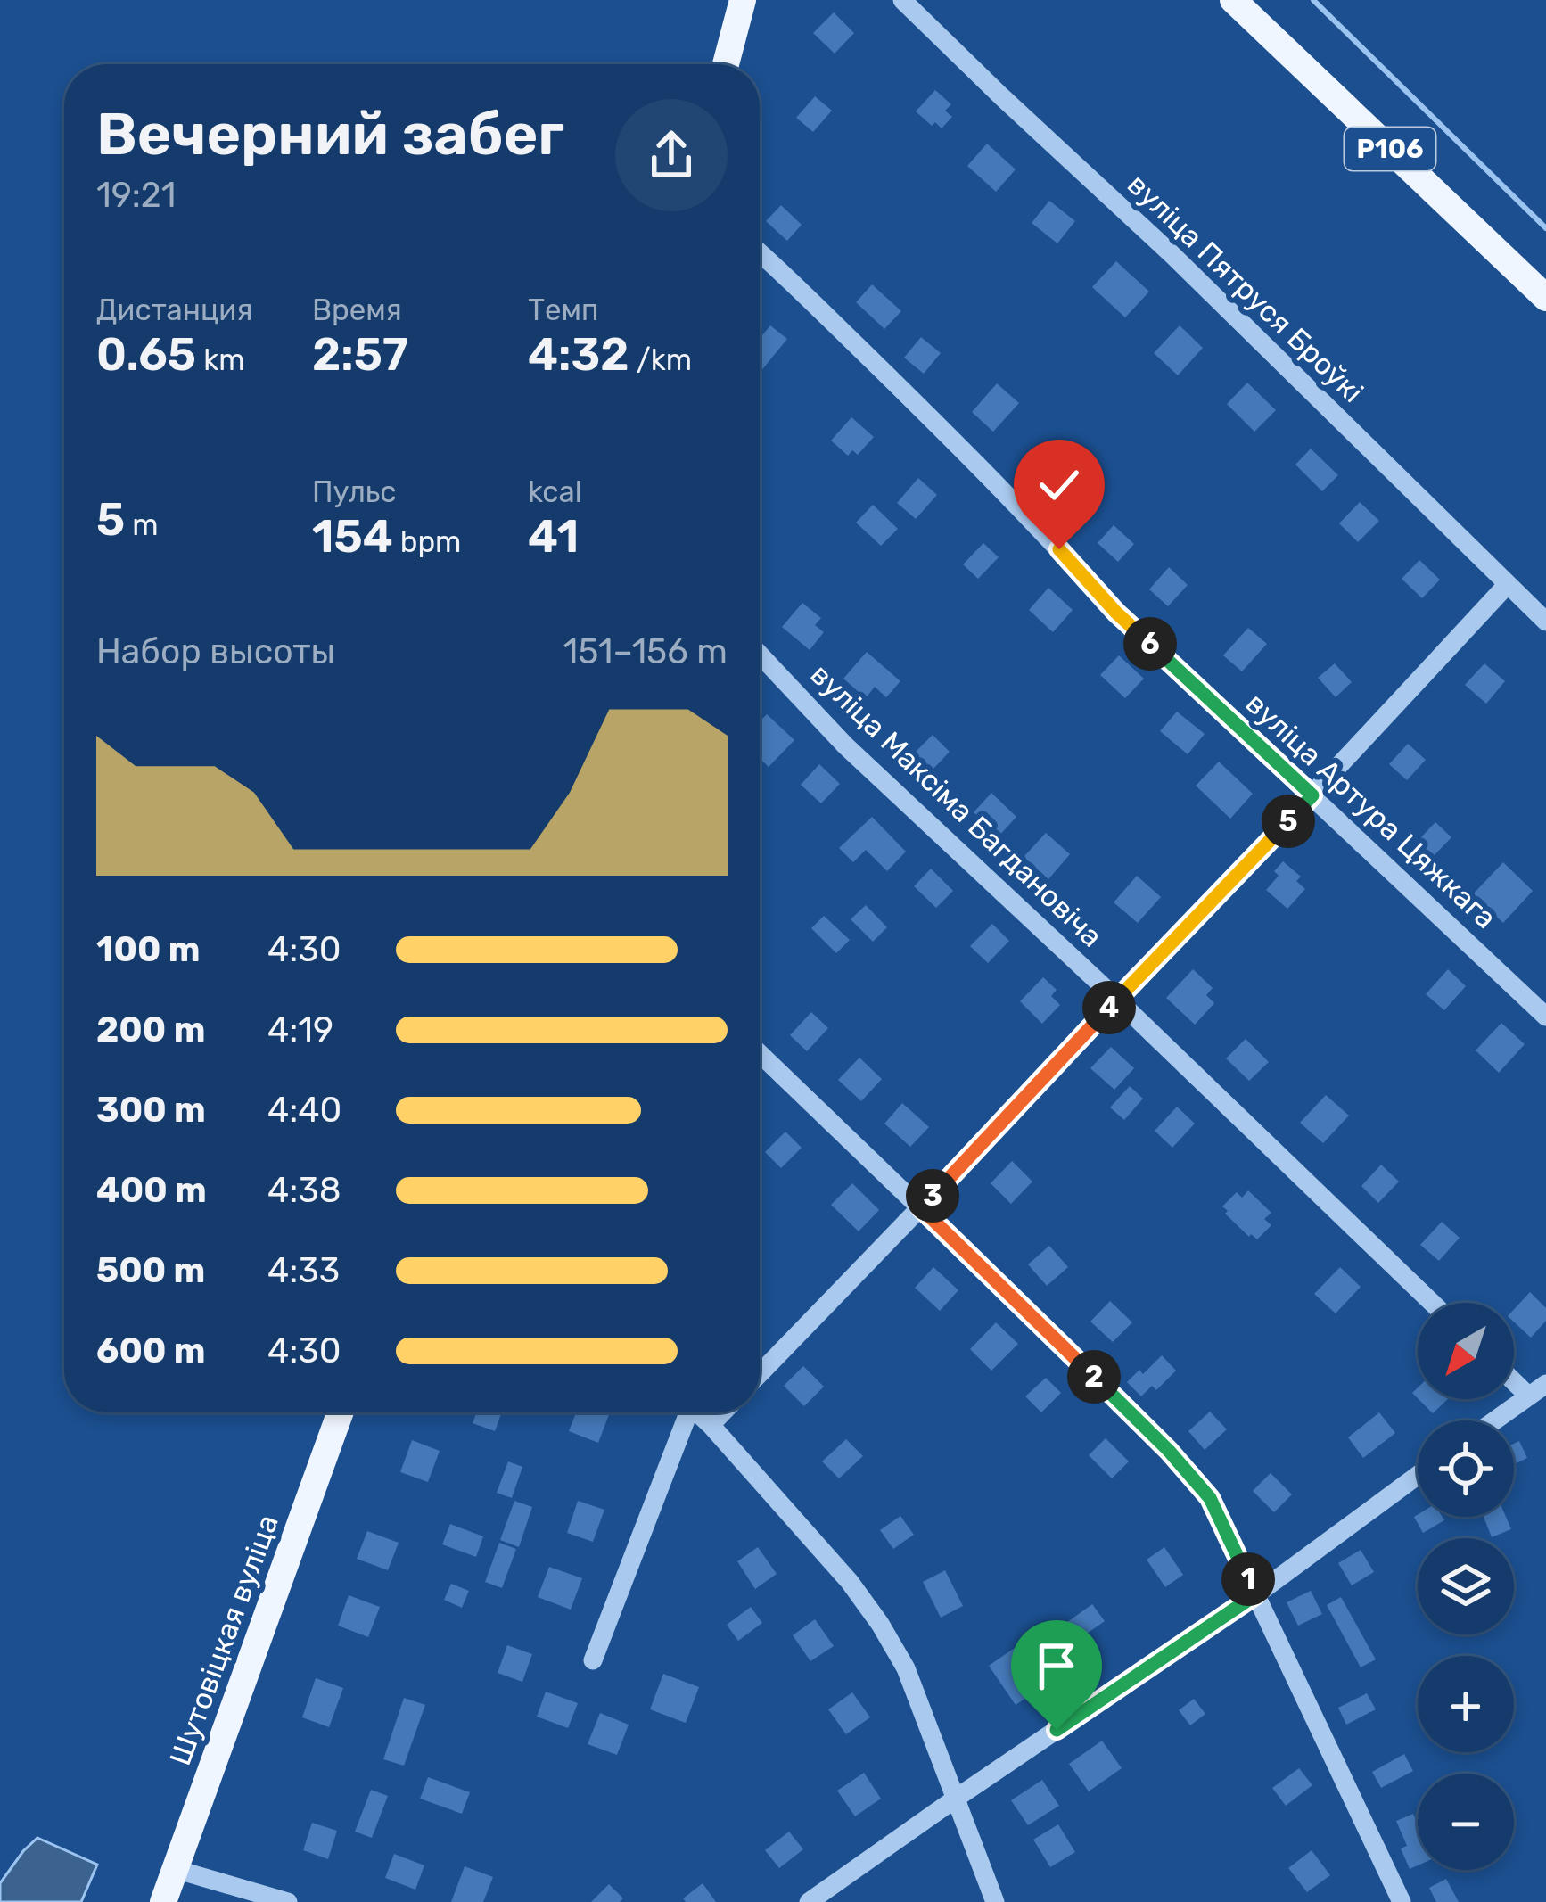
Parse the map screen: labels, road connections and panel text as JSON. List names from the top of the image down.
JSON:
{
  "streets": {
    "main road": ["Р106", "Шутовіцкая вуліца"],
    "street": ["вуліца Пятруся Броўкі", "вуліца Максіма Багдановіча", "вуліца Артура Цяжкага"]
  },
  "north": "bottom left",
  "page": {
    "heading": ["Вечерний забег", "19:21"],
    "stats": [
      ["Дистанция", "0.65 km"],
      ["Время", "2:57"],
      ["Темп", "4:32 /km"],
      ["5 m"],
      ["Пульс", "154 bpm"],
      ["kcal", "41"]
    ],
    "chart": ["Набор высоты", "151–156 m"],
    "pins": [
      "6",
      "5",
      "4",
      "3",
      "2",
      "1"
    ],
    "list": [
      {
        "name": "100 m",
        "note": "4:30"
      },
      {
        "name": "200 m",
        "note": "4:19"
      },
      {
        "name": "300 m",
        "note": "4:40"
      },
      {
        "name": "400 m",
        "note": "4:38"
      },
      {
        "name": "500 m",
        "note": "4:33"
      },
      {
        "name": "600 m",
        "note": "4:30"
      }
    ],
    "map_buttons": ["+", "−"]
  }
}
